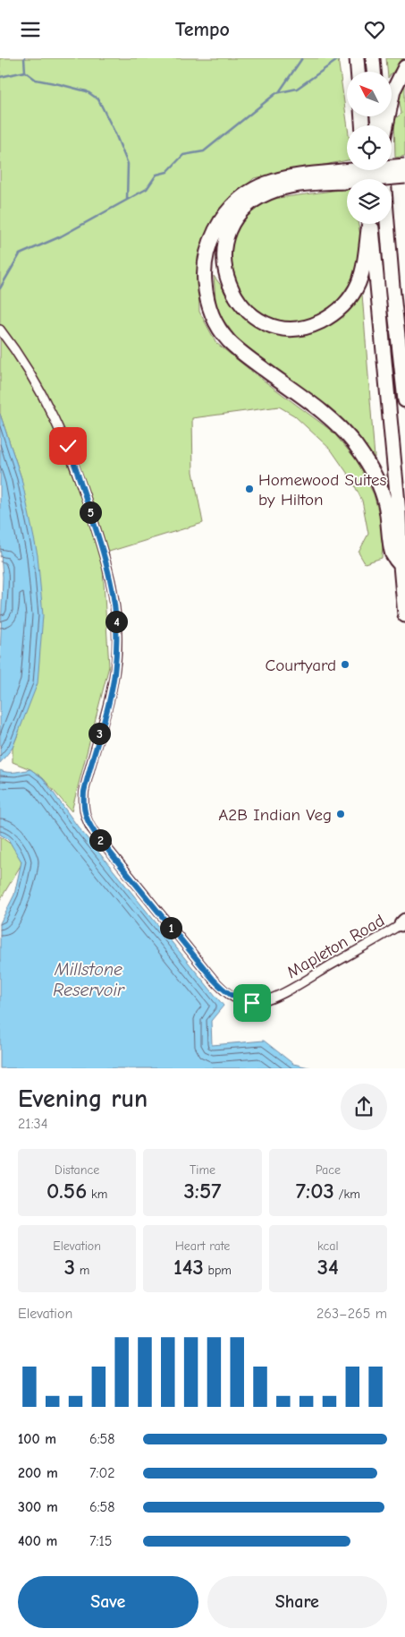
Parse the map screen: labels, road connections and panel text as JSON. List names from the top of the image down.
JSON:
{
  "streets": {
    "street": ["Mapleton Road"]
  },
  "water": ["Millstone Reservoir"],
  "places": ["Homewood Suites by Hilton", "Courtyard", "A2B Indian Veg"],
  "north": "top left",
  "page": {
    "header": "Tempo",
    "pins": [
      "5",
      "4",
      "3",
      "2",
      "1"
    ],
    "heading": ["Evening run", "21:34"],
    "stats": [
      ["Distance", "0.56 km"],
      ["Time", "3:57"],
      ["Pace", "7:03 /km"],
      ["Elevation", "3 m"],
      ["Heart rate", "143 bpm"],
      ["kcal", "34"]
    ],
    "chart": ["Elevation", "263–265 m"],
    "list": [
      {
        "name": "100 m",
        "note": "6:58"
      },
      {
        "name": "200 m",
        "note": "7:02"
      },
      {
        "name": "300 m",
        "note": "6:58"
      },
      {
        "name": "400 m",
        "note": "7:15"
      }
    ],
    "buttons": ["Save", "Share"]
  }
}
